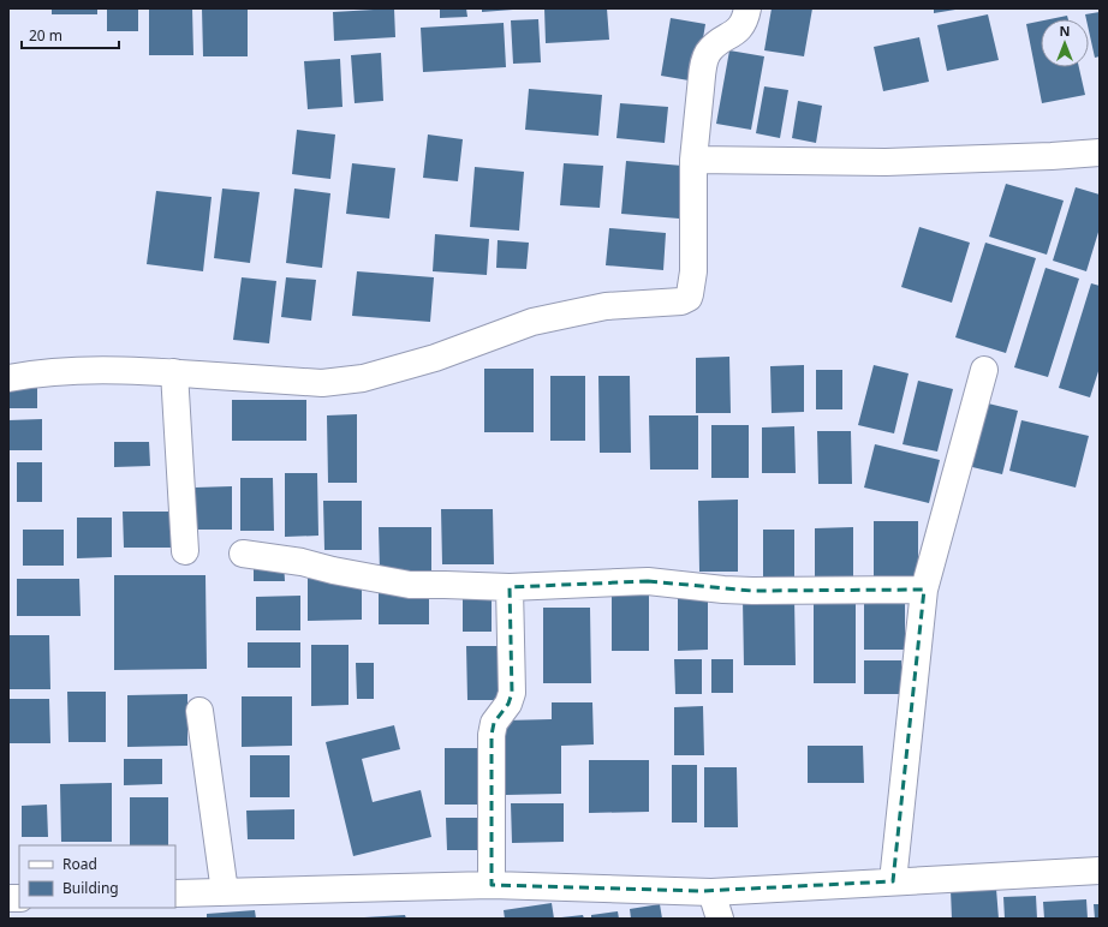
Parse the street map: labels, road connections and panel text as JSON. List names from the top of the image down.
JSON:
{
  "legend": ["Road", "Building"],
  "scale_bar": "20 m",
  "north": "top"
}
